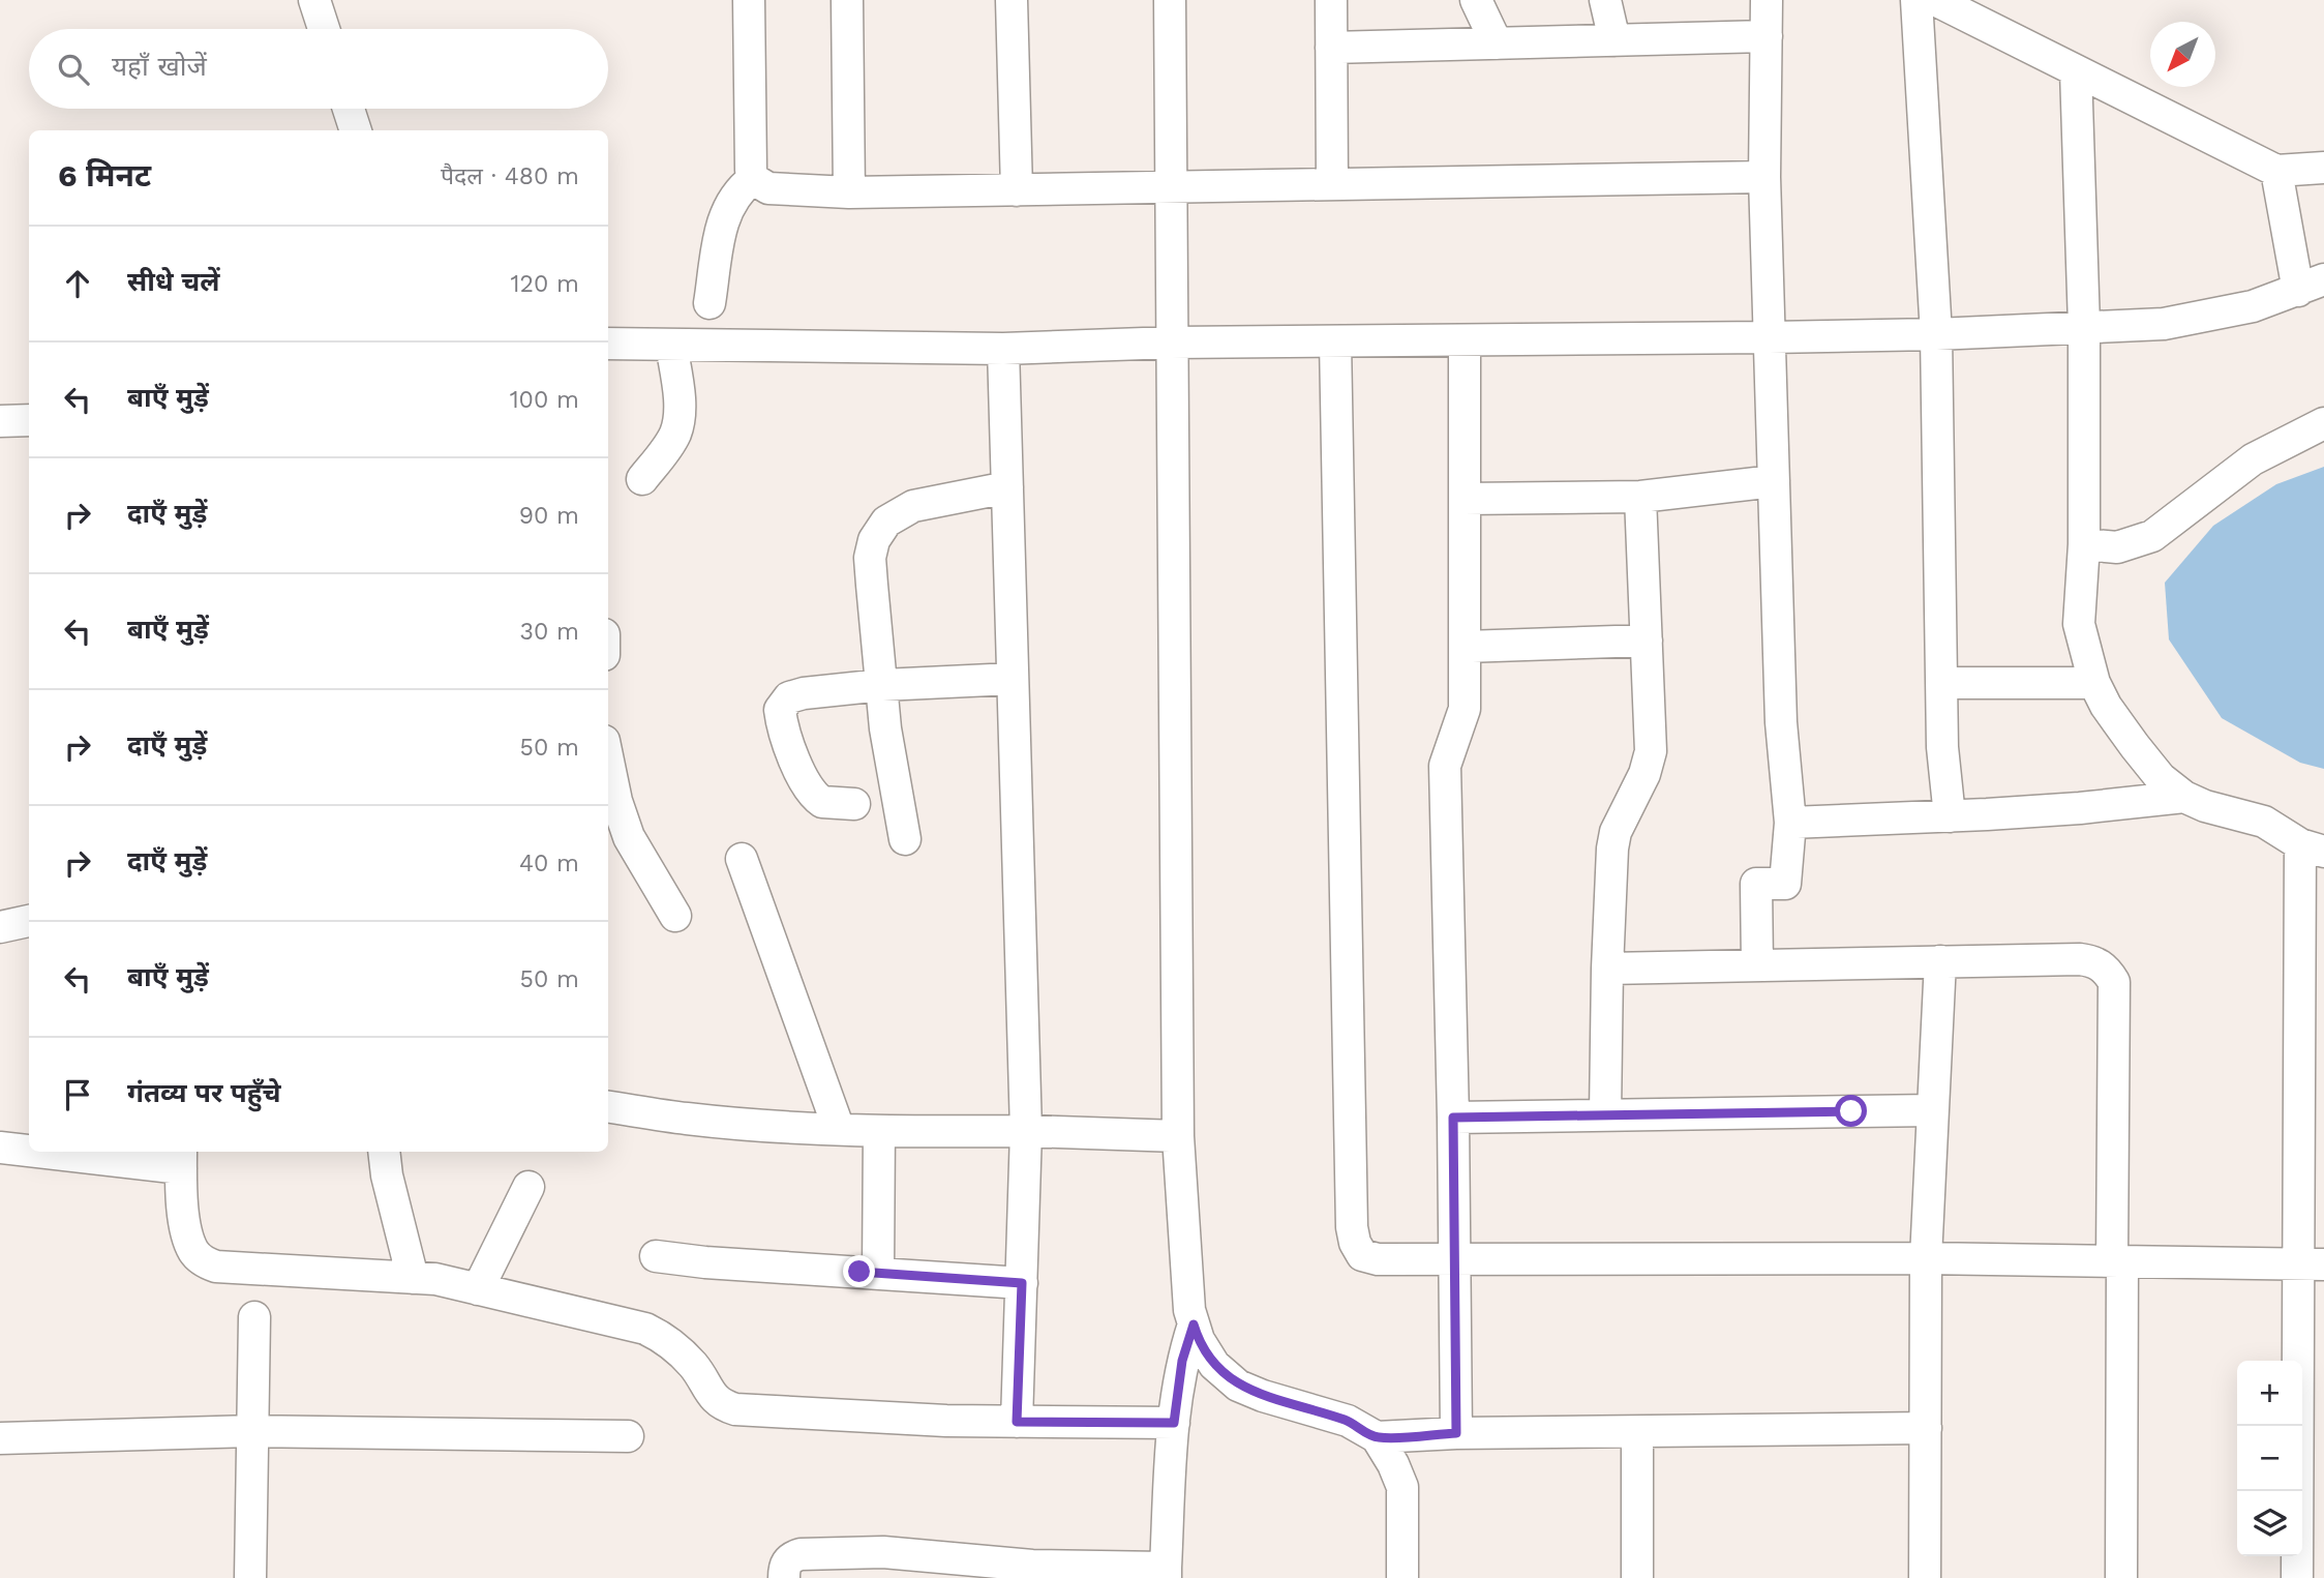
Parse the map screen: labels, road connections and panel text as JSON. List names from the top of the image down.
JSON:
{
  "north": "bottom left",
  "page": {
    "search": "यहाँ खोजें",
    "heading": ["6 मिनट", "पैदल · 480 m"],
    "list": [
      ["सीधे चलें", "120 m"],
      ["बाएँ मुड़ें", "100 m"],
      ["दाएँ मुड़ें", "90 m"],
      ["बाएँ मुड़ें", "30 m"],
      ["दाएँ मुड़ें", "50 m"],
      ["दाएँ मुड़ें", "40 m"],
      ["बाएँ मुड़ें", "50 m"],
      "गंतव्य पर पहुँचे"
    ],
    "map_buttons": ["+", "−"]
  }
}
